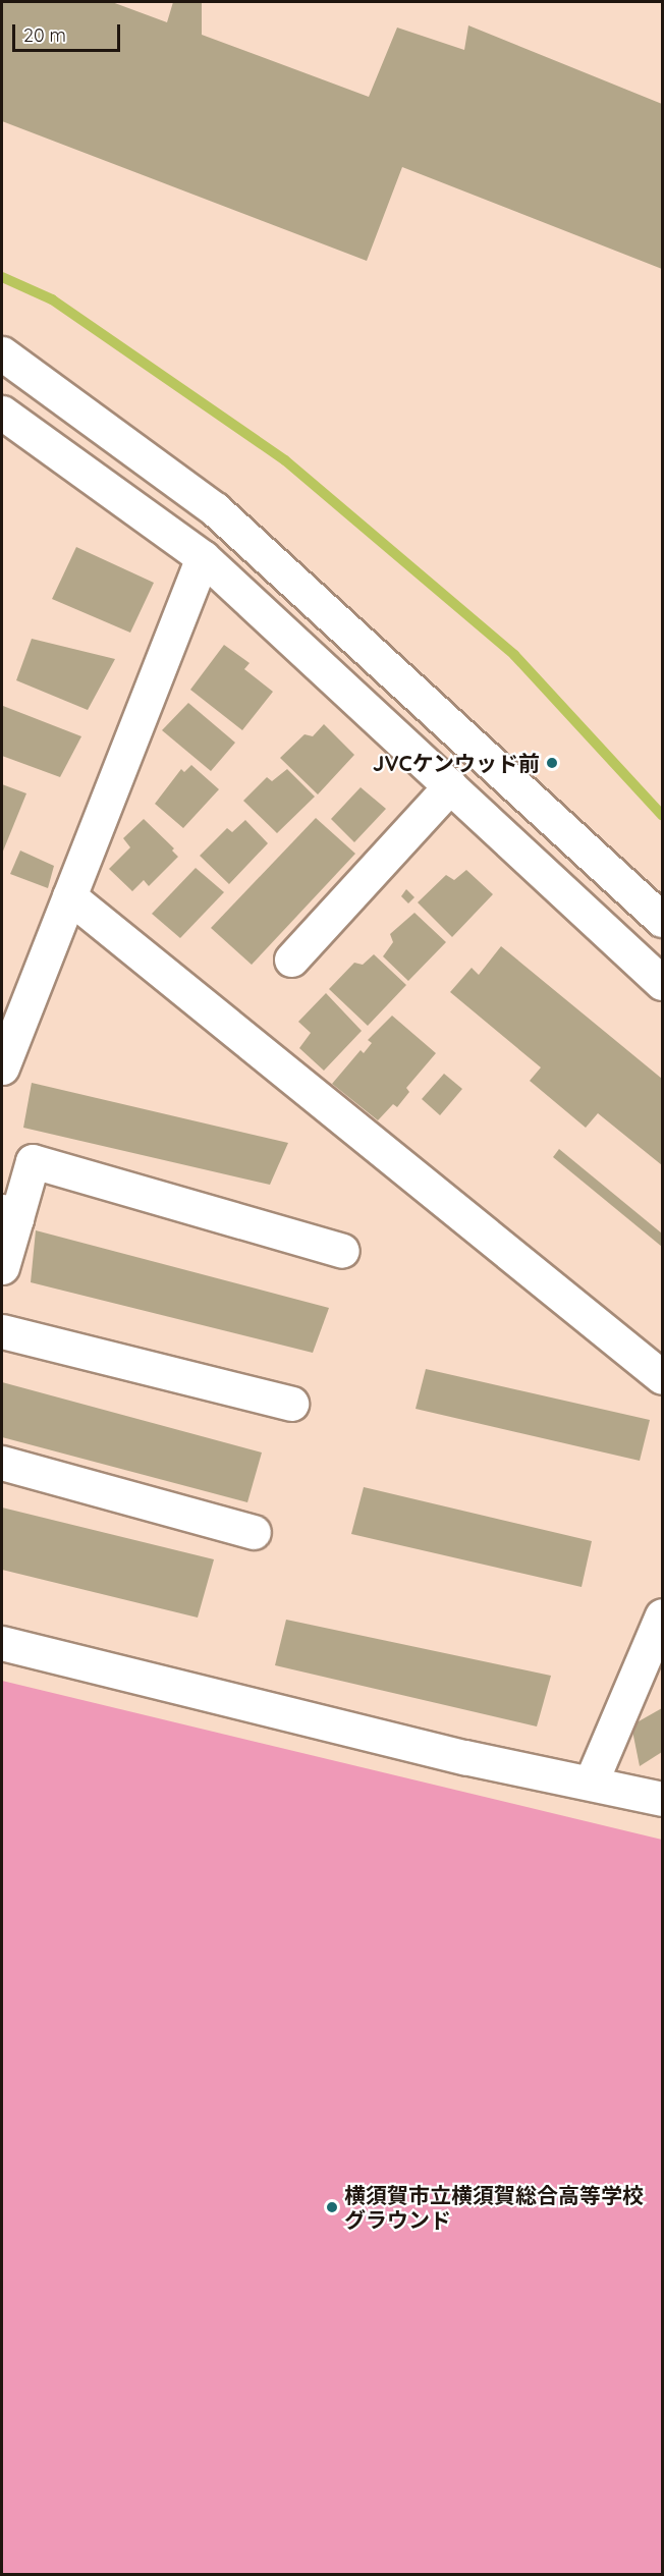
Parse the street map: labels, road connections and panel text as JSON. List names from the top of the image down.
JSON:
{
  "places": ["JVCケンウッド前", "横須賀市立横須賀総合高等学校 グラウンド"],
  "scale_bar": "20 m"
}
